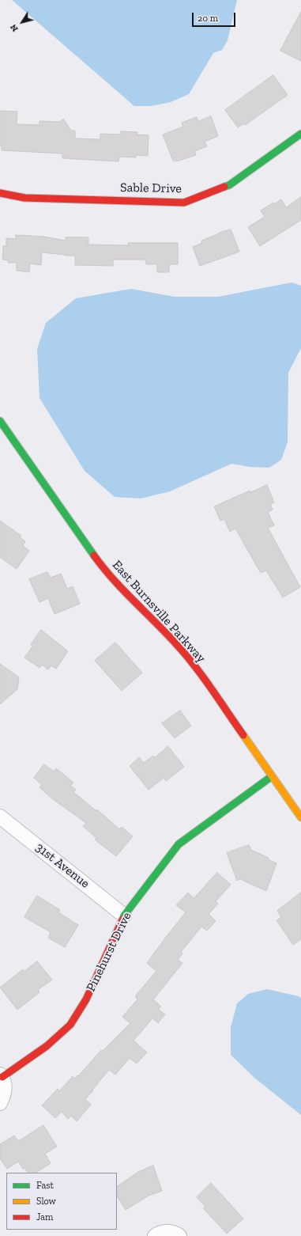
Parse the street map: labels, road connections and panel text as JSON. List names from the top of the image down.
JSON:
{
  "streets": {
    "street": [
      "Sable Drive",
      "East Burnsville Parkway",
      "31st Avenue",
      "Pinehurst Drive"
    ]
  },
  "crossings": [
    ["East Burnsville Parkway", "Pinehurst Drive"],
    ["31st Avenue", "Pinehurst Drive"]
  ],
  "legend": ["Fast", "Slow", "Jam"],
  "scale_bar": "20 m",
  "north": "bottom left"
}
